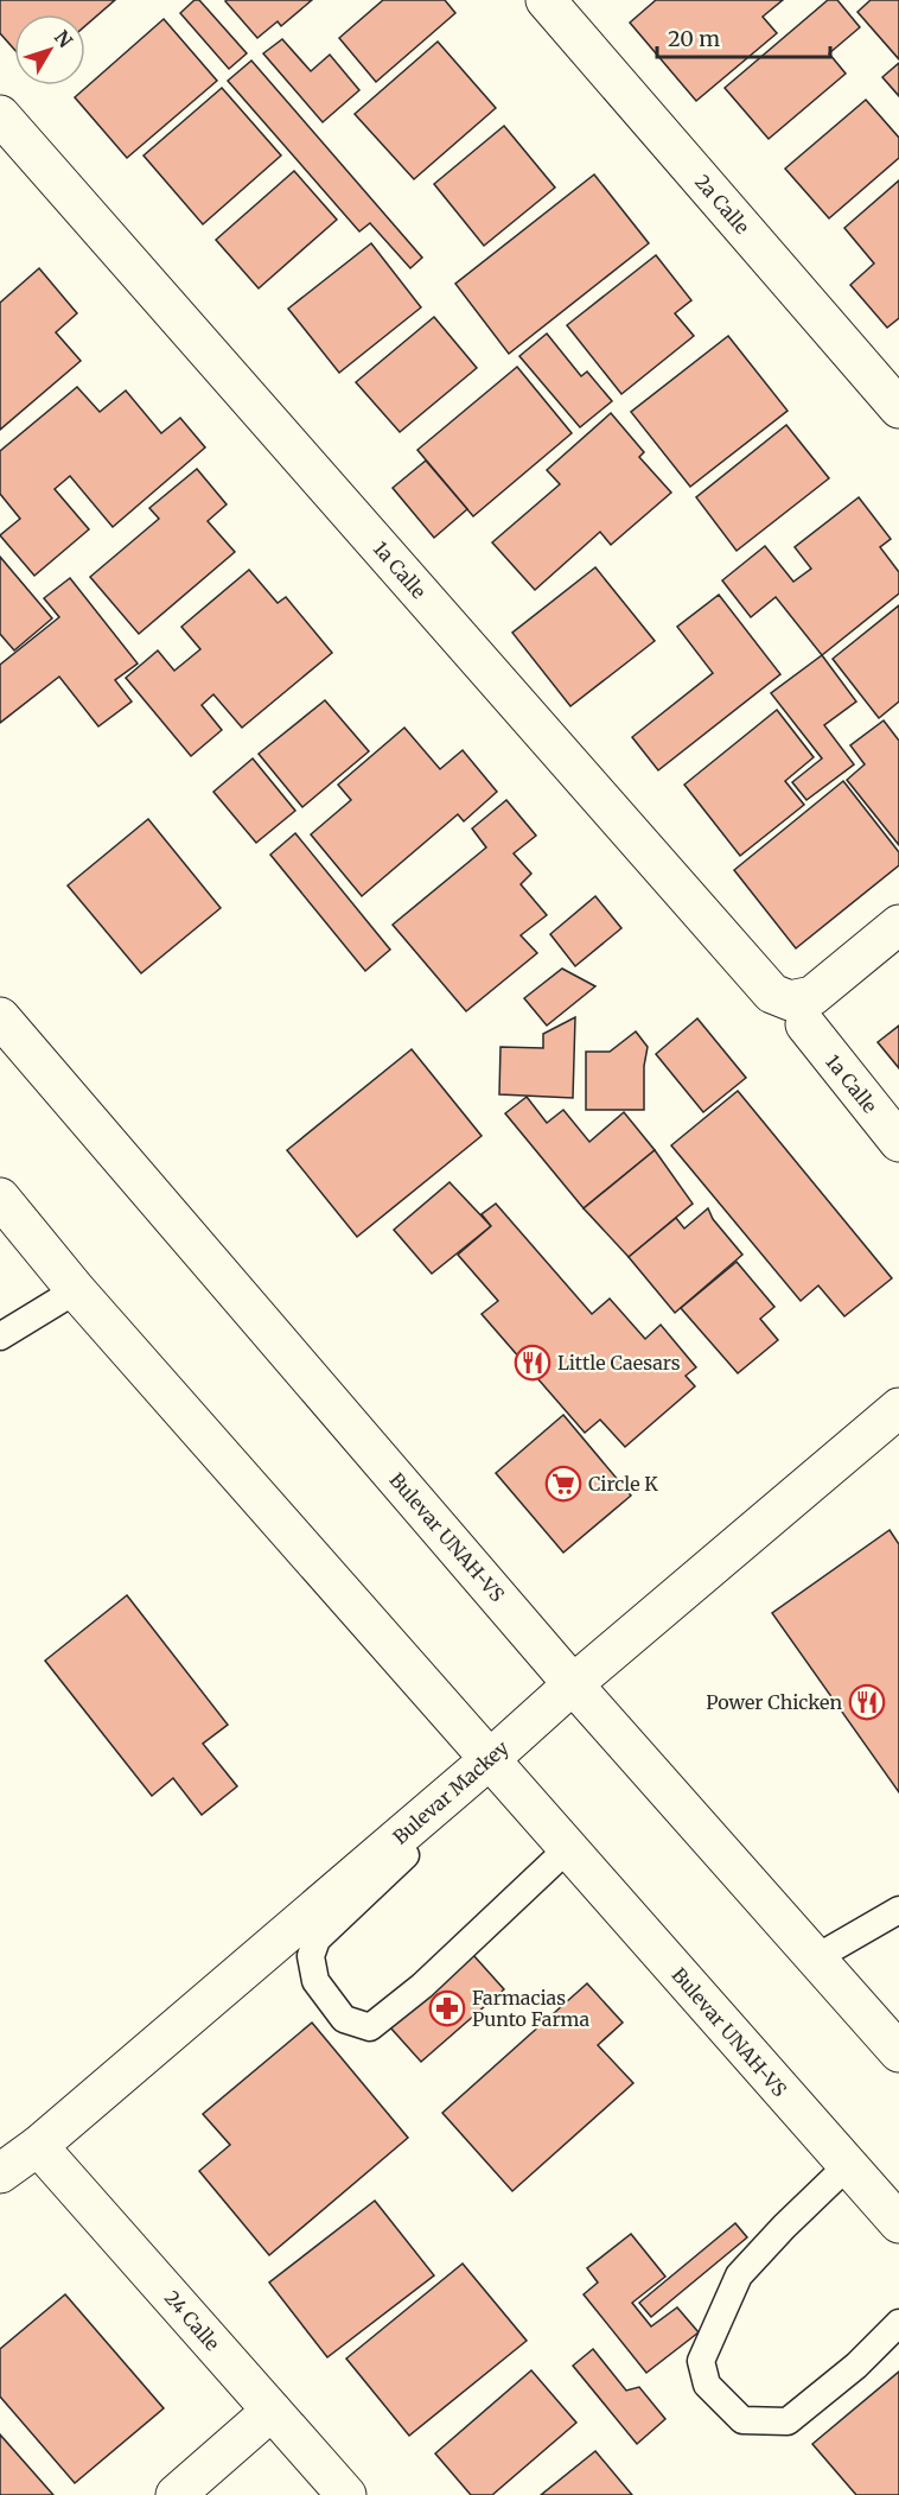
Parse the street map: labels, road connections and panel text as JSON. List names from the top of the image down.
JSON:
{
  "streets": {
    "main road": [
      "2a Calle",
      "1a Calle",
      "Bulevar UNAH-VS",
      "Bulevar Mackey",
      "24 Calle"
    ]
  },
  "crossings": [
    ["Bulevar UNAH-VS", "Bulevar Mackey"],
    ["Bulevar Mackey", "24 Calle"]
  ],
  "places": {
    "restaurant": ["Little Caesars", "Power Chicken"],
    "supermarket": ["Circle K"],
    "pharmacy": ["Farmacias Punto Farma"]
  },
  "scale_bar": "20 m",
  "north": "top right"
}
